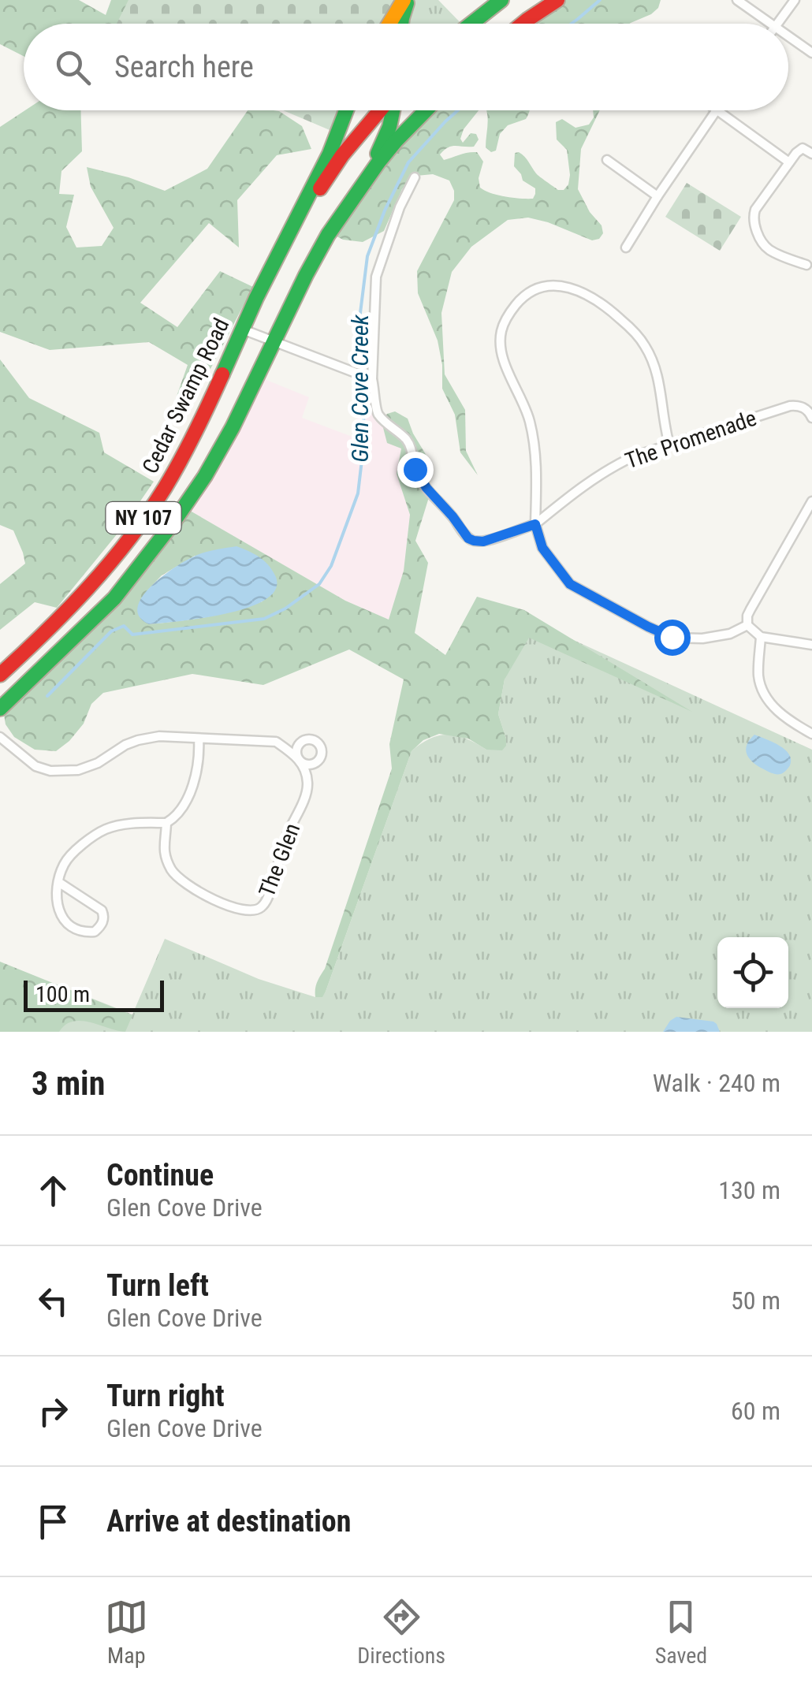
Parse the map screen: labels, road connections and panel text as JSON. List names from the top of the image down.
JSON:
{
  "streets": {
    "main road": ["Cedar Swamp Road", "NY 107"],
    "street": ["The Promenade", "The Glen"]
  },
  "water": ["Glen Cove Creek"],
  "scale_bar": "100 m",
  "page": {
    "search": "Search here",
    "scale": "100 m",
    "heading": ["3 min", "Walk · 240 m"],
    "list": [
      ["Continue", "Glen Cove Drive", "130 m"],
      ["Turn left", "Glen Cove Drive", "50 m"],
      ["Turn right", "Glen Cove Drive", "60 m"],
      "Arrive at destination"
    ],
    "nav": ["Map", "Directions", "Saved"]
  }
}
